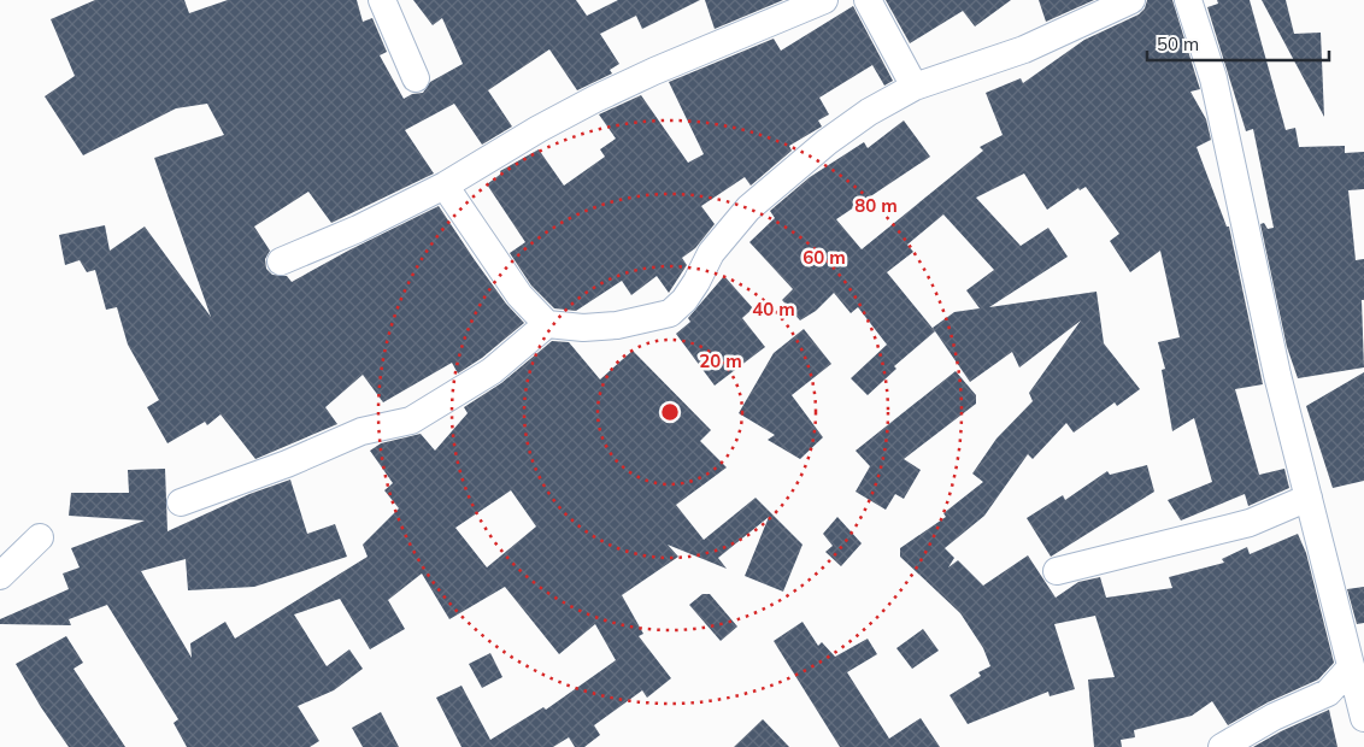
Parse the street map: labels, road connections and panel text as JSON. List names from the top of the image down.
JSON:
{
  "scale_bar": "50 m",
  "rings": [
    "80 m",
    "60 m",
    "40 m",
    "20 m"
  ]
}
